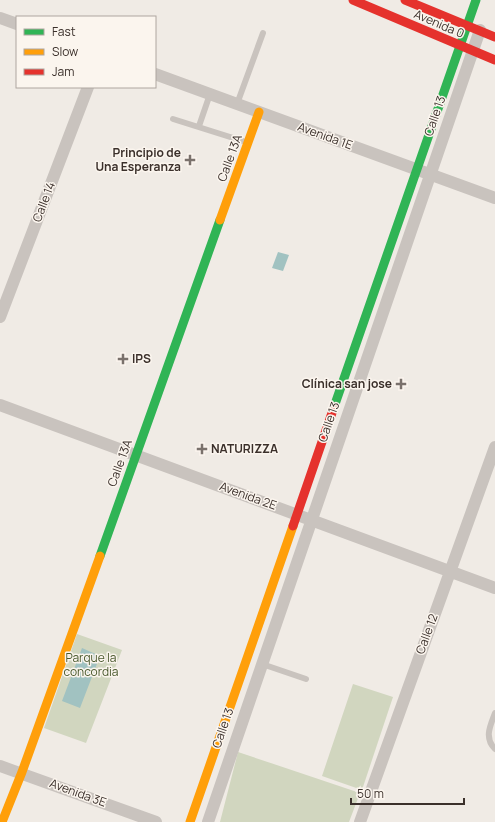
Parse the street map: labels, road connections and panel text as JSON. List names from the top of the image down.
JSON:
{
  "streets": {
    "street": [
      "Avenida 0",
      "Calle 13",
      "Avenida 1E",
      "Calle 13A",
      "Calle 14",
      "Avenida 2E",
      "Calle 12",
      "Avenida 3E"
    ]
  },
  "crossings": [
    ["Avenida 0", "Calle 13"],
    ["Calle 13", "Avenida 1E"],
    ["Calle 13", "Avenida 2E"],
    ["Avenida 1E", "Calle 13A"],
    ["Calle 13A", "Avenida 2E"],
    ["Calle 13A", "Avenida 3E"],
    ["Avenida 2E", "Calle 12"]
  ],
  "parks": ["Parque la concordia"],
  "places": {
    "health": [
      "Principio de Una Esperanza",
      "IPS",
      "Clínica san jose",
      "NATURIZZA"
    ]
  },
  "legend": ["Fast", "Slow", "Jam"],
  "scale_bar": "50 m"
}
